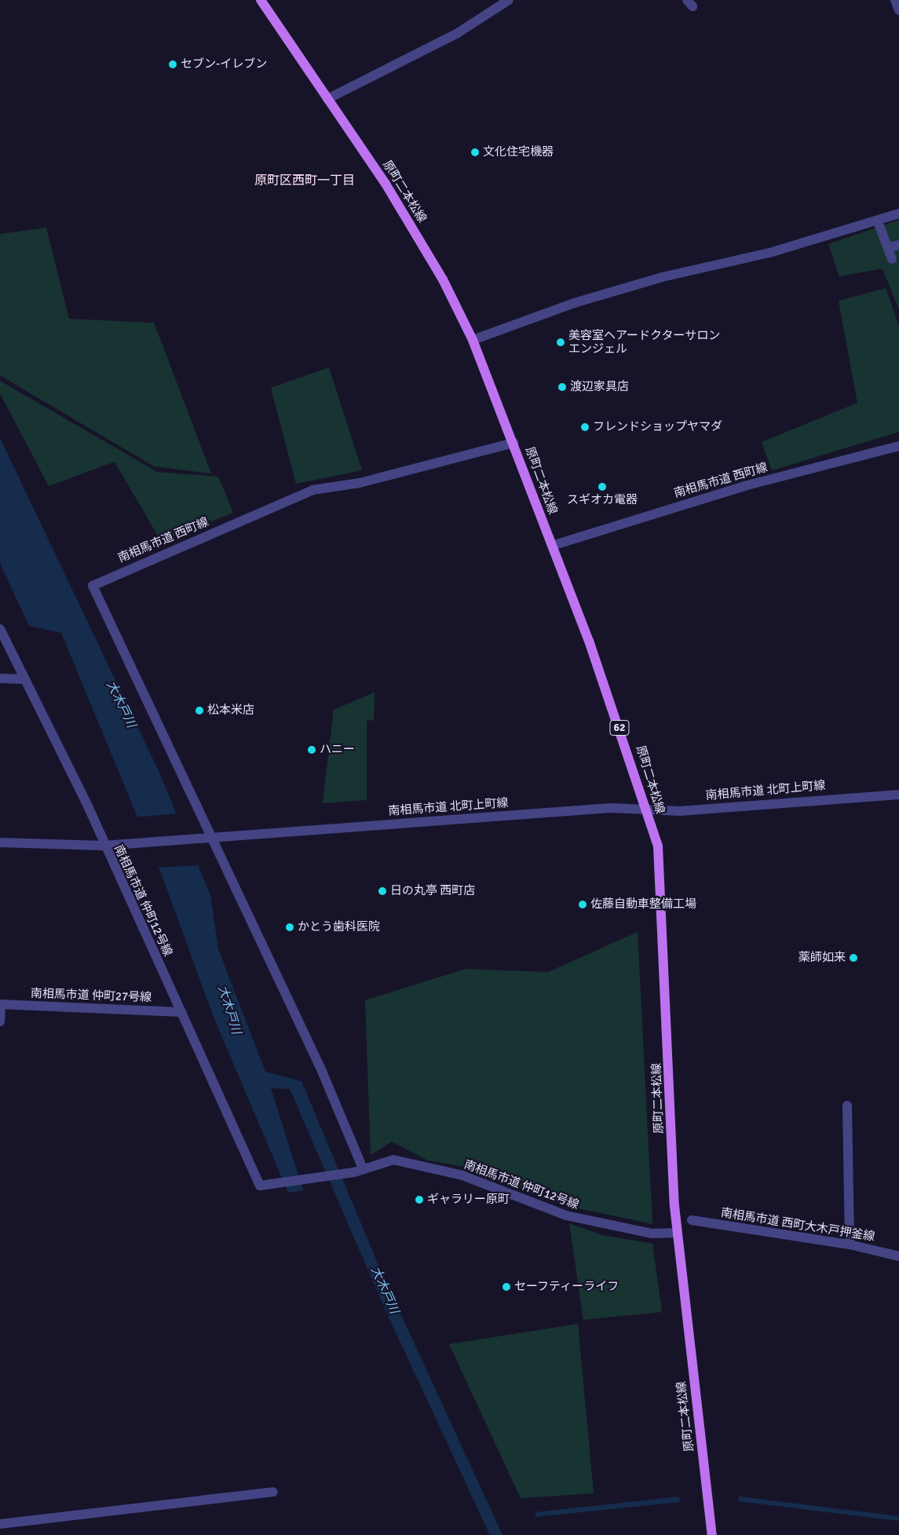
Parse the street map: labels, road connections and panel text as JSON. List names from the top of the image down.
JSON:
{
  "streets": {
    "main road": ["原町二本松線", "62"],
    "street": [
      "南相馬市道 西町線",
      "南相馬市道 北町上町線",
      "南相馬市道 仲町12号線",
      "南相馬市道 仲町27号線",
      "南相馬市道 西町大木戸押釜線"
    ]
  },
  "crossings": [
    ["原町二本松線", "南相馬市道 西町線"],
    ["原町二本松線", "南相馬市道 北町上町線"],
    ["原町二本松線", "南相馬市道 仲町12号線"],
    ["南相馬市道 西町線", "南相馬市道 北町上町線"],
    ["南相馬市道 北町上町線", "南相馬市道 仲町12号線"],
    ["南相馬市道 仲町12号線", "南相馬市道 仲町27号線"]
  ],
  "districts": ["原町区西町一丁目"],
  "water": ["大木戸川"],
  "places": [
    "セブン-イレブン",
    "文化住宅機器",
    "美容室ヘアードクターサロン エンジェル",
    "渡辺家具店",
    "フレンドショップヤマダ",
    "スギオカ電器",
    "松本米店",
    "ハニー",
    "日の丸亭 西町店",
    "佐藤自動車整備工場",
    "かとう歯科医院",
    "薬師如来",
    "ギャラリー原町",
    "セーフティーライフ"
  ]
}
